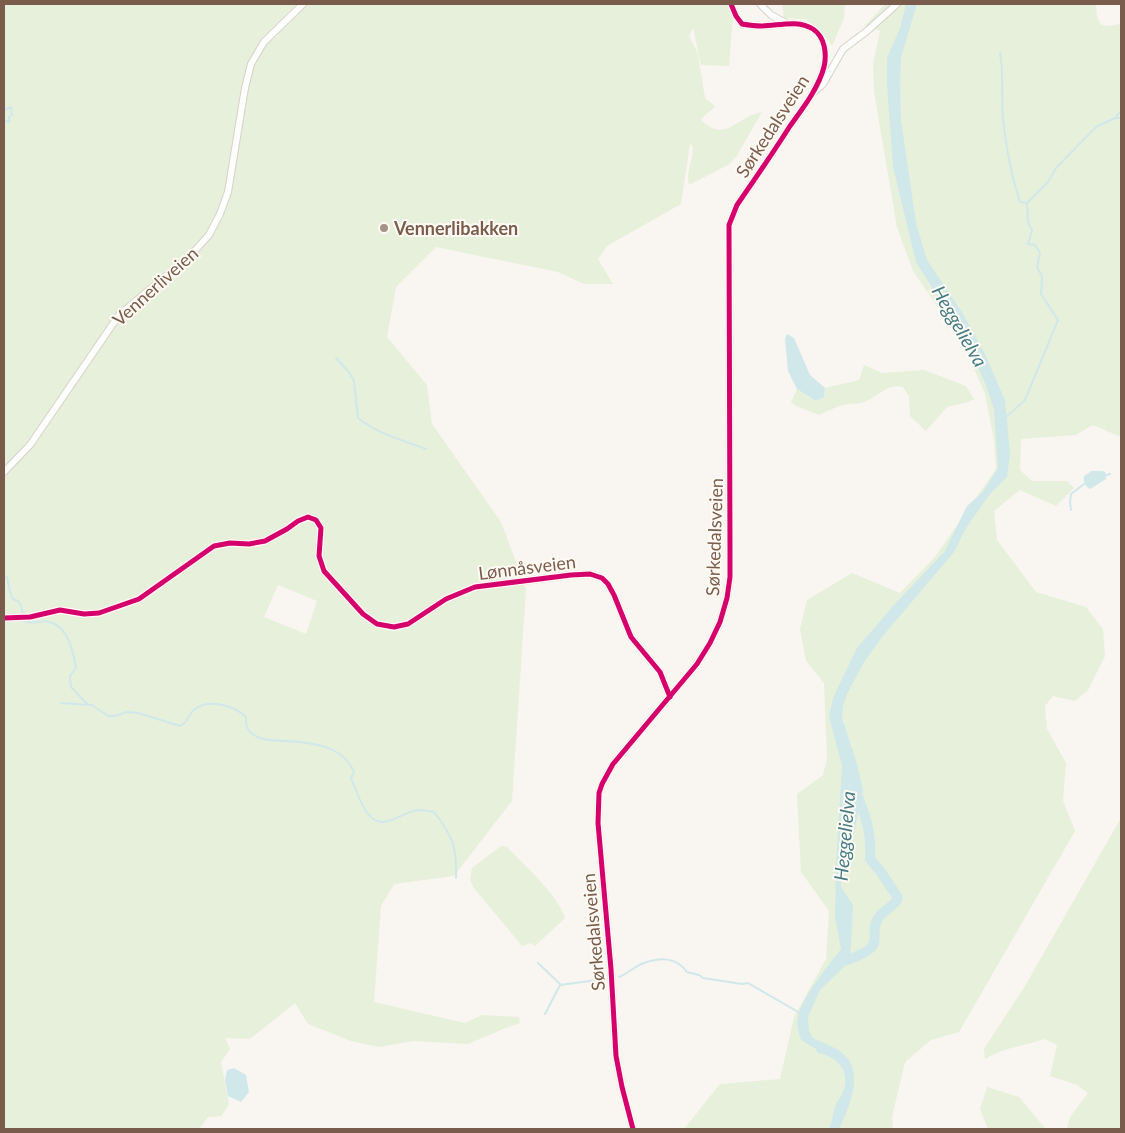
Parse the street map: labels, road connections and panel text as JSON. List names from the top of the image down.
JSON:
{
  "streets": {
    "street": ["Sørkedalsveien", "Vennerliveien", "Lønnåsveien"]
  },
  "crossings": [
    ["Sørkedalsveien", "Lønnåsveien"]
  ],
  "water": ["Heggelielva"],
  "places": ["Vennerlibakken"]
}
